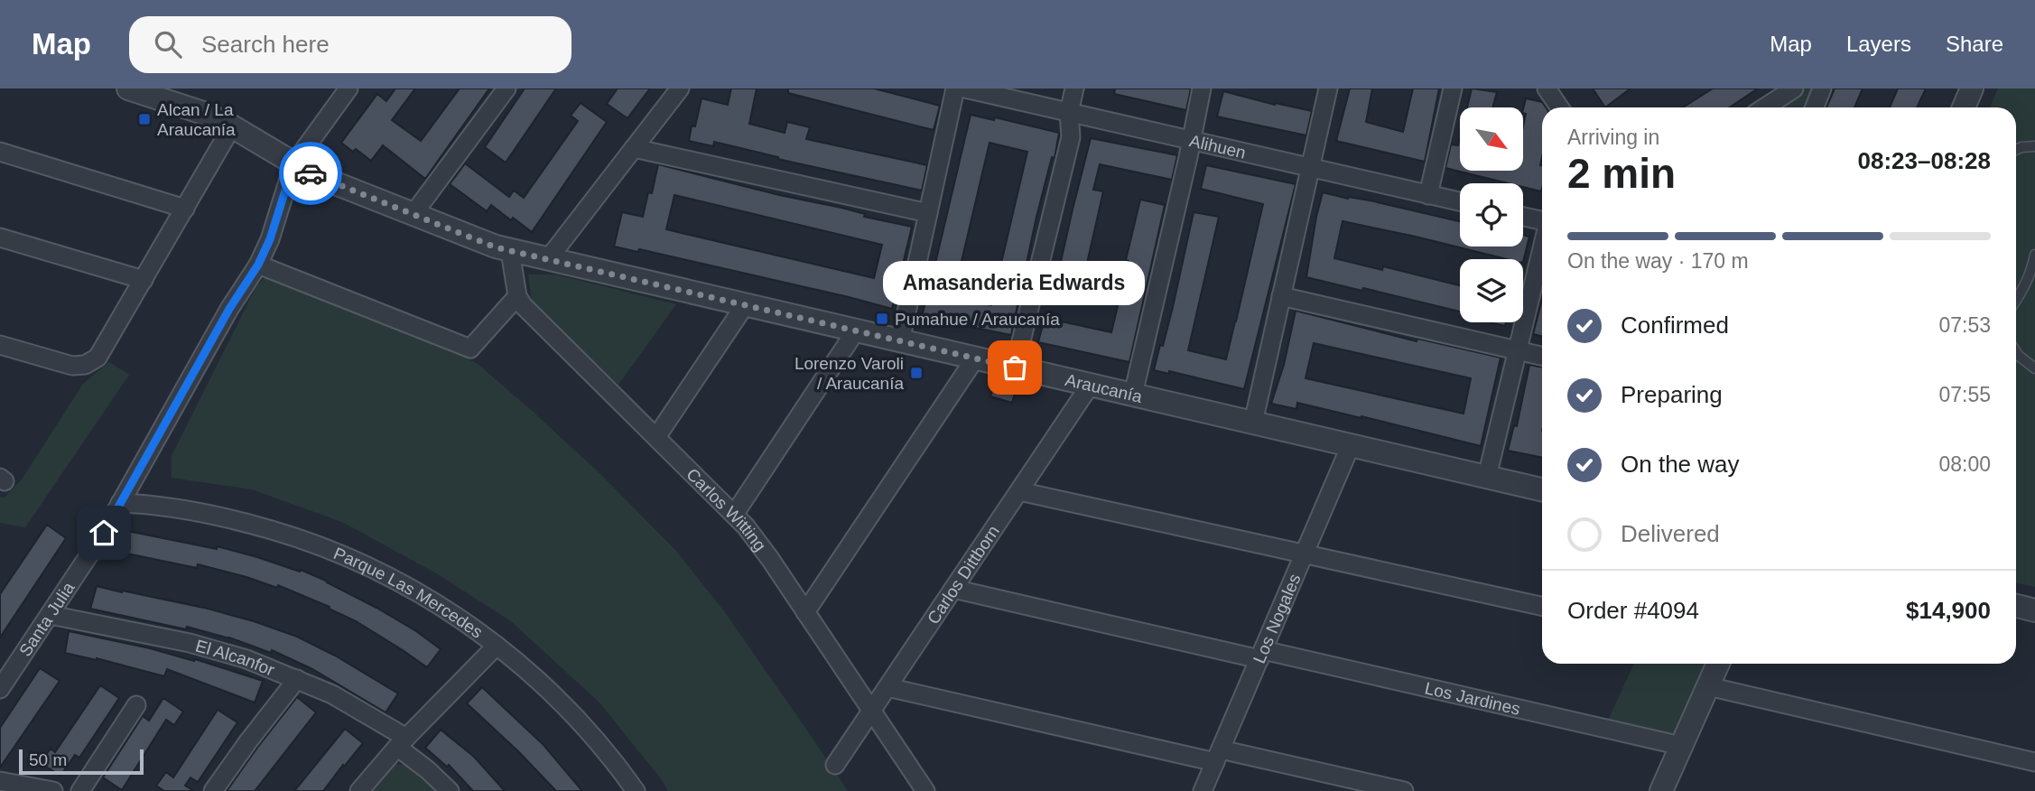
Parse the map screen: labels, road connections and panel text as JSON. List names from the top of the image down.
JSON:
{
  "streets": {
    "street": [
      "Alihuen",
      "Araucanía",
      "Carlos Witting",
      "Carlos Dittborn",
      "Parque Las Mercedes",
      "Los Nogales",
      "Santa Julia",
      "El Alcanfor",
      "Los Jardines"
    ]
  },
  "crossings": [
    ["Araucanía", "Carlos Dittborn"],
    ["Araucanía", "Los Nogales"],
    ["Araucanía", "Santa Julia"],
    ["Carlos Witting", "Carlos Dittborn"],
    ["Carlos Dittborn", "Los Jardines"],
    ["Parque Las Mercedes", "Santa Julia"],
    ["Los Nogales", "Los Jardines"],
    ["Santa Julia", "El Alcanfor"]
  ],
  "places": {
    "transit": ["Alcan / La Araucanía", "Pumahue / Araucanía", "Lorenzo Varoli / Araucanía"],
    "other": ["Amasanderia Edwards"]
  },
  "scale_bar": "50 m",
  "north": "bottom right",
  "page": {
    "header": "Map",
    "search": "Search here",
    "nav": ["Map", "Layers", "Share"],
    "heading": ["2 min", "Arriving in", "08:23–08:28"],
    "panel": ["Order #4094", "$14,900"],
    "bar": "On the way · 170 m",
    "bubble": "Amasanderia Edwards",
    "list": [
      ["Confirmed", "07:53"],
      ["Preparing", "07:55"],
      ["On the way", "08:00"],
      "Delivered"
    ],
    "scale": "50 m"
  }
}
